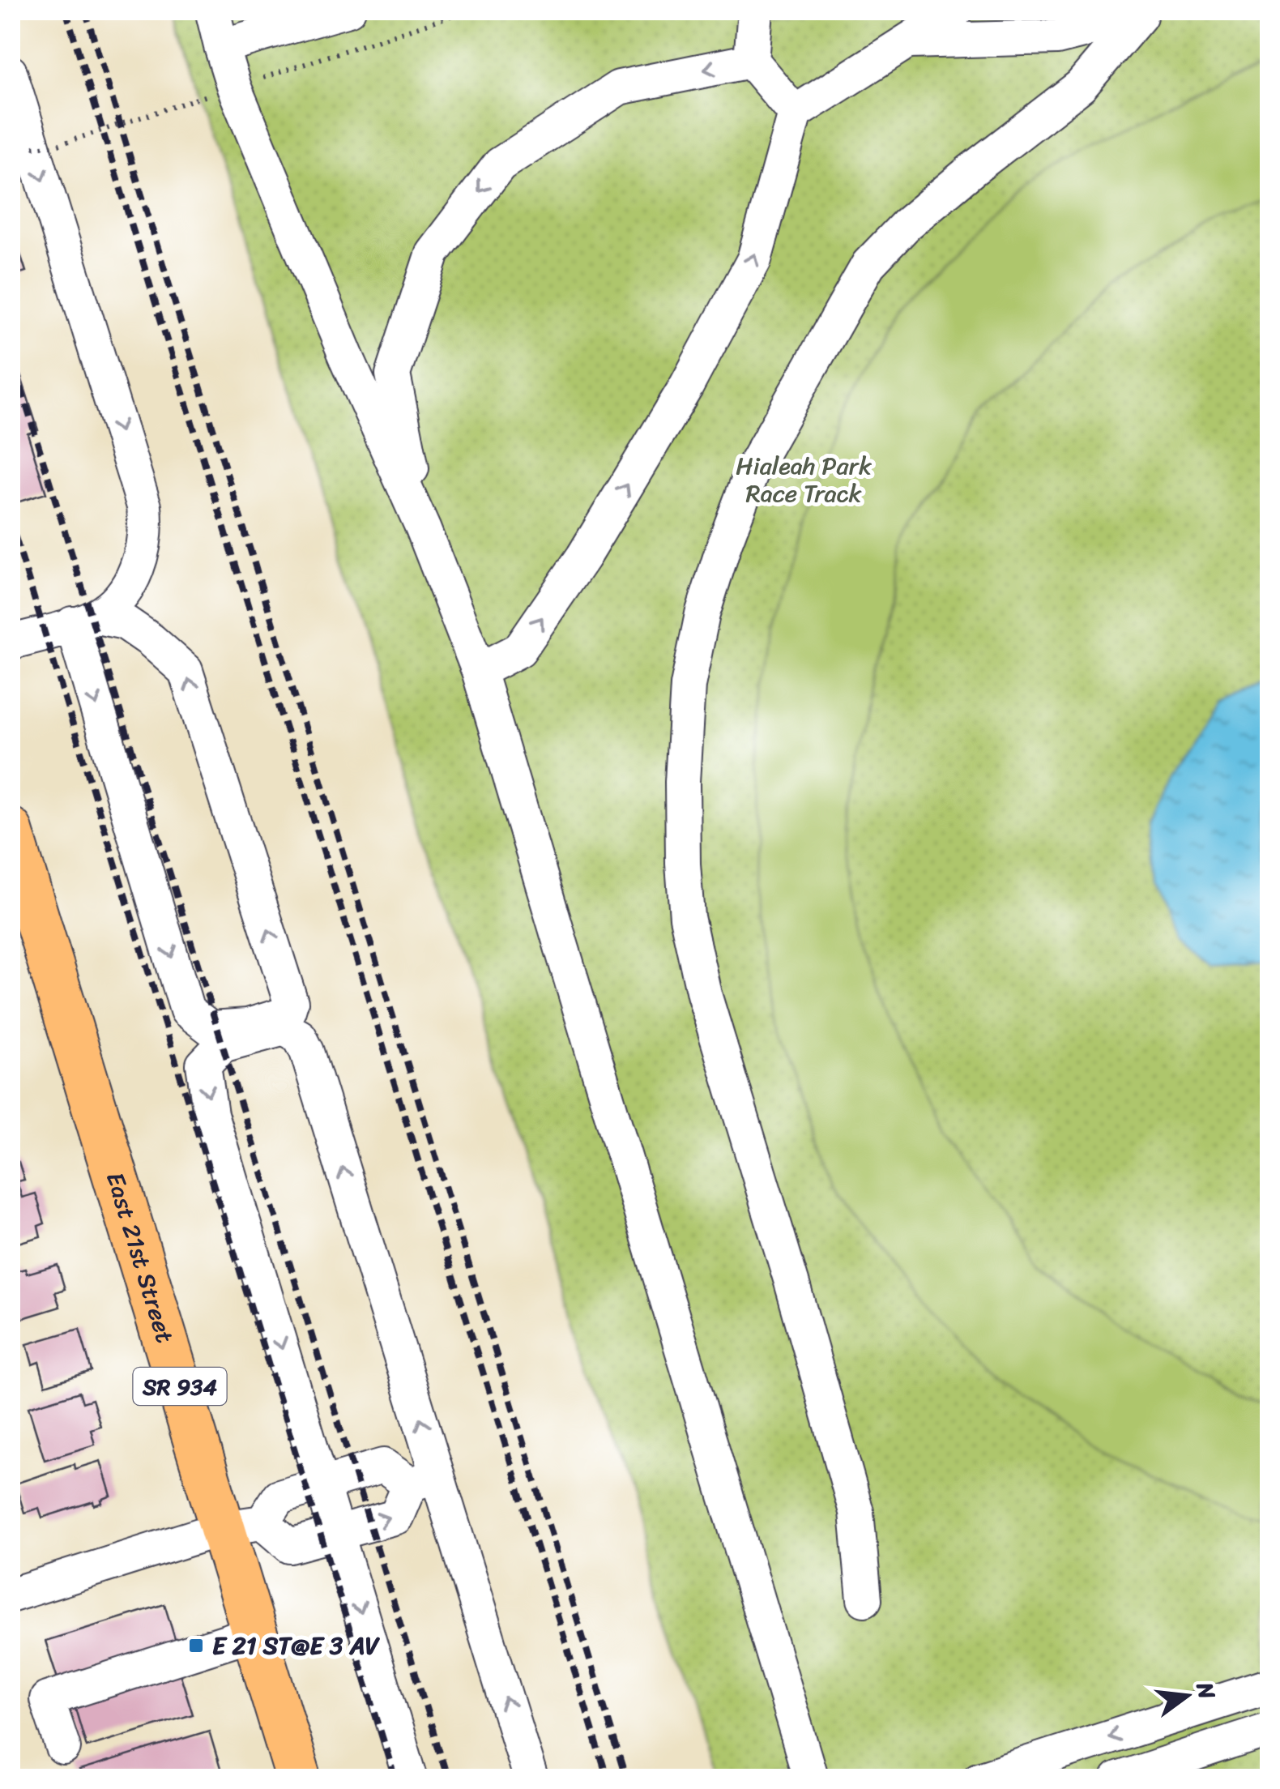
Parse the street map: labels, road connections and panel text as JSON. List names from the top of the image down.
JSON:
{
  "streets": {
    "main road": ["East 21st Street", "SR 934"]
  },
  "parks": ["Hialeah Park Race Track"],
  "places": {
    "transit": ["E 21 ST@E 3 AV"]
  },
  "north": "right"
}
